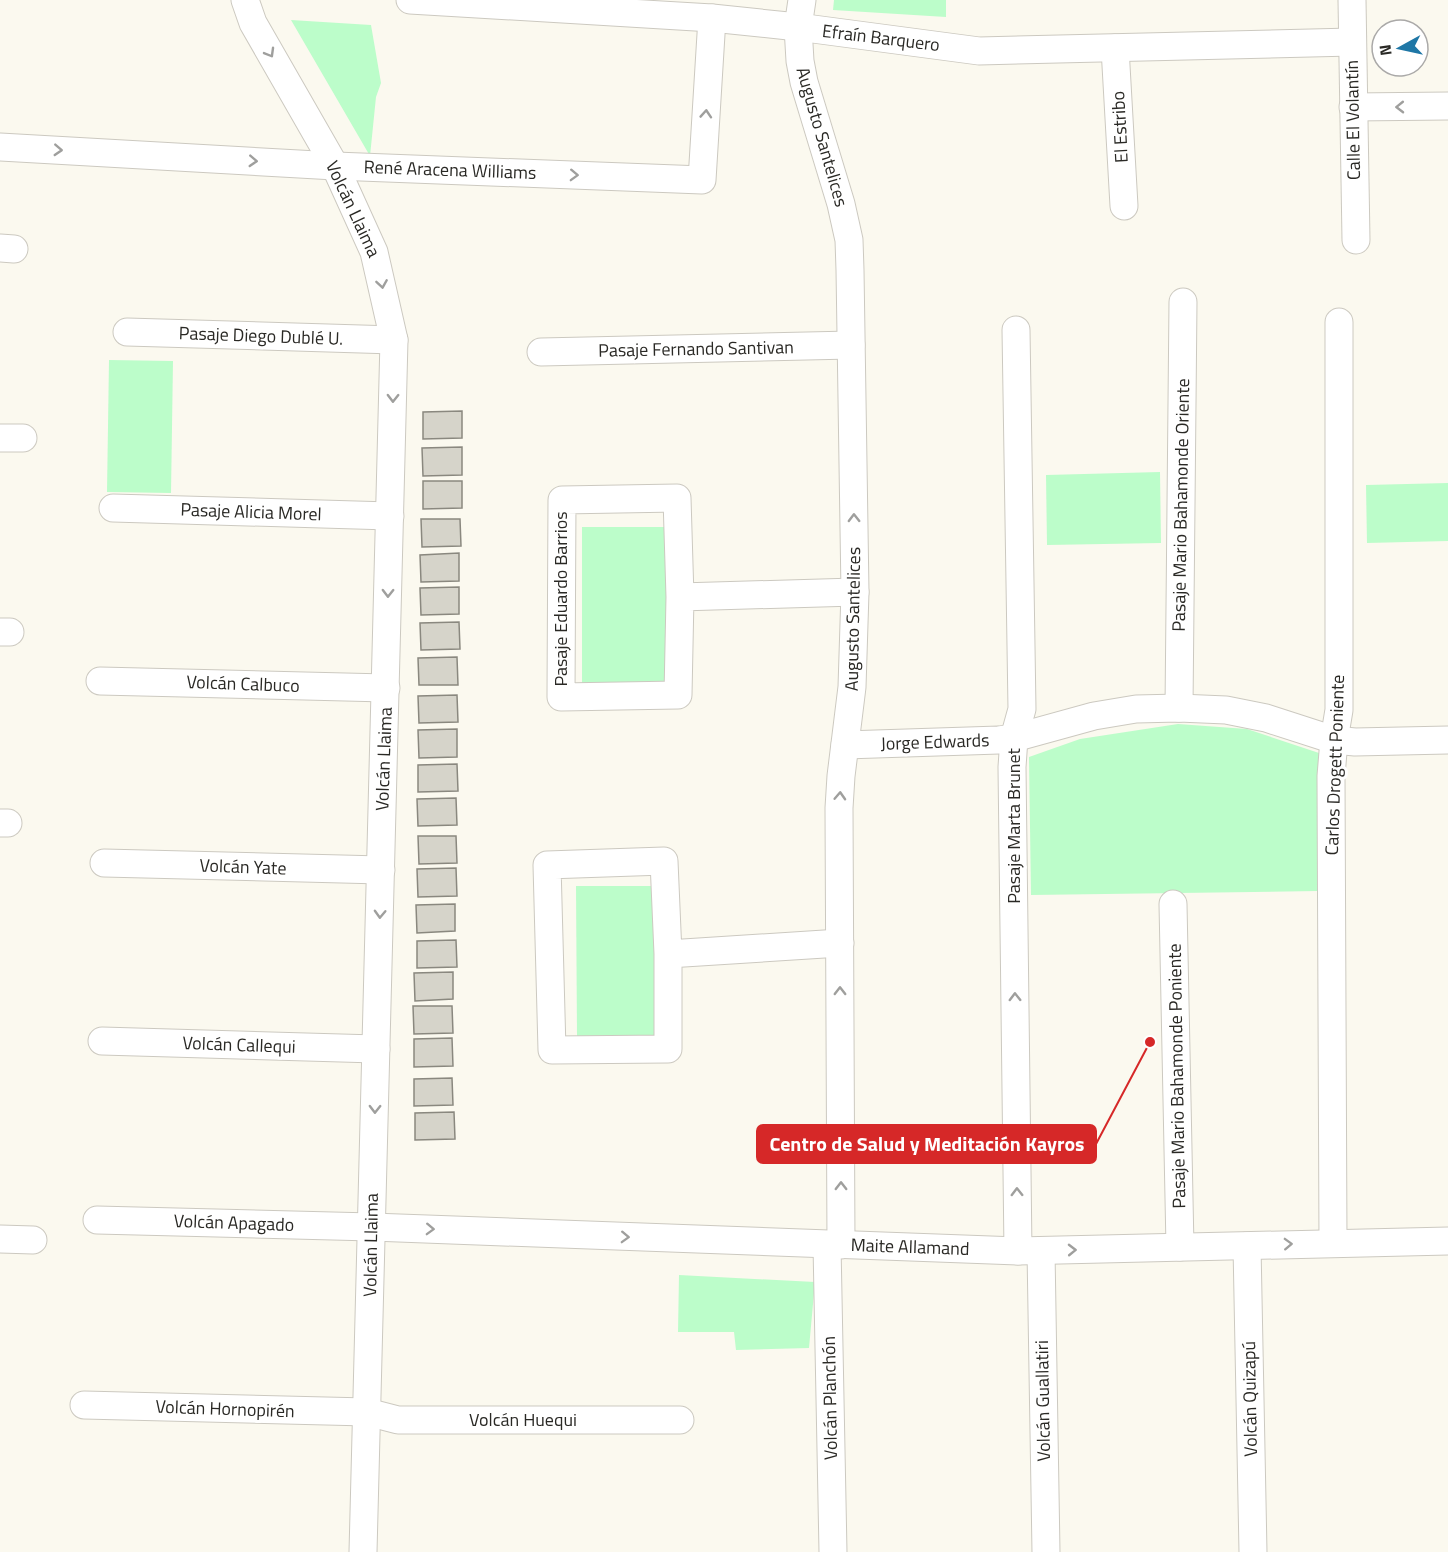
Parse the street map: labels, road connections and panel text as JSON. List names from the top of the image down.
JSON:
{
  "streets": {
    "street": [
      "Efraín Barquero",
      "Calle El Volantín",
      "El Estribo",
      "Augusto Santelices",
      "René Aracena Williams",
      "Volcán Llaima",
      "Pasaje Diego Dublé U.",
      "Pasaje Fernando Santivan",
      "Pasaje Mario Bahamonde Oriente",
      "Pasaje Alicia Morel",
      "Pasaje Eduardo Barrios",
      "Volcán Calbuco",
      "Jorge Edwards",
      "Carlos Drogett Poniente",
      "Pasaje Marta Brunet",
      "Volcán Yate",
      "Volcán Callequi",
      "Pasaje Mario Bahamonde Poniente",
      "Volcán Apagado",
      "Maite Allamand",
      "Volcán Planchón",
      "Volcán Quizapú",
      "Volcán Guallatiri",
      "Volcán Hornopirén",
      "Volcán Huequi"
    ]
  },
  "crossings": [
    ["Efraín Barquero", "Calle El Volantín"],
    ["Efraín Barquero", "El Estribo"],
    ["Efraín Barquero", "Augusto Santelices"],
    ["Efraín Barquero", "René Aracena Williams"],
    ["Augusto Santelices", "Pasaje Fernando Santivan"],
    ["Augusto Santelices", "Jorge Edwards"],
    ["Augusto Santelices", "Maite Allamand"],
    ["Augusto Santelices", "Volcán Planchón"],
    ["René Aracena Williams", "Volcán Llaima"],
    ["Volcán Llaima", "Pasaje Diego Dublé U."],
    ["Volcán Llaima", "Pasaje Alicia Morel"],
    ["Volcán Llaima", "Volcán Calbuco"],
    ["Volcán Llaima", "Volcán Yate"],
    ["Volcán Llaima", "Volcán Callequi"],
    ["Volcán Llaima", "Volcán Apagado"],
    ["Volcán Llaima", "Maite Allamand"],
    ["Volcán Llaima", "Volcán Hornopirén"],
    ["Volcán Llaima", "Volcán Huequi"],
    ["Pasaje Mario Bahamonde Oriente", "Jorge Edwards"],
    ["Jorge Edwards", "Carlos Drogett Poniente"],
    ["Jorge Edwards", "Pasaje Marta Brunet"],
    ["Carlos Drogett Poniente", "Maite Allamand"],
    ["Pasaje Marta Brunet", "Maite Allamand"],
    ["Pasaje Marta Brunet", "Volcán Guallatiri"],
    ["Pasaje Mario Bahamonde Poniente", "Maite Allamand"],
    ["Volcán Apagado", "Maite Allamand"],
    ["Maite Allamand", "Volcán Planchón"],
    ["Maite Allamand", "Volcán Quizapú"],
    ["Maite Allamand", "Volcán Guallatiri"],
    ["Volcán Hornopirén", "Volcán Huequi"]
  ],
  "one_way": [
    "Augusto Santelices",
    "René Aracena Williams",
    "Volcán Llaima",
    "Pasaje Marta Brunet",
    "Maite Allamand"
  ],
  "places": ["Centro de Salud y Meditación Kayros"],
  "north": "left"
}
